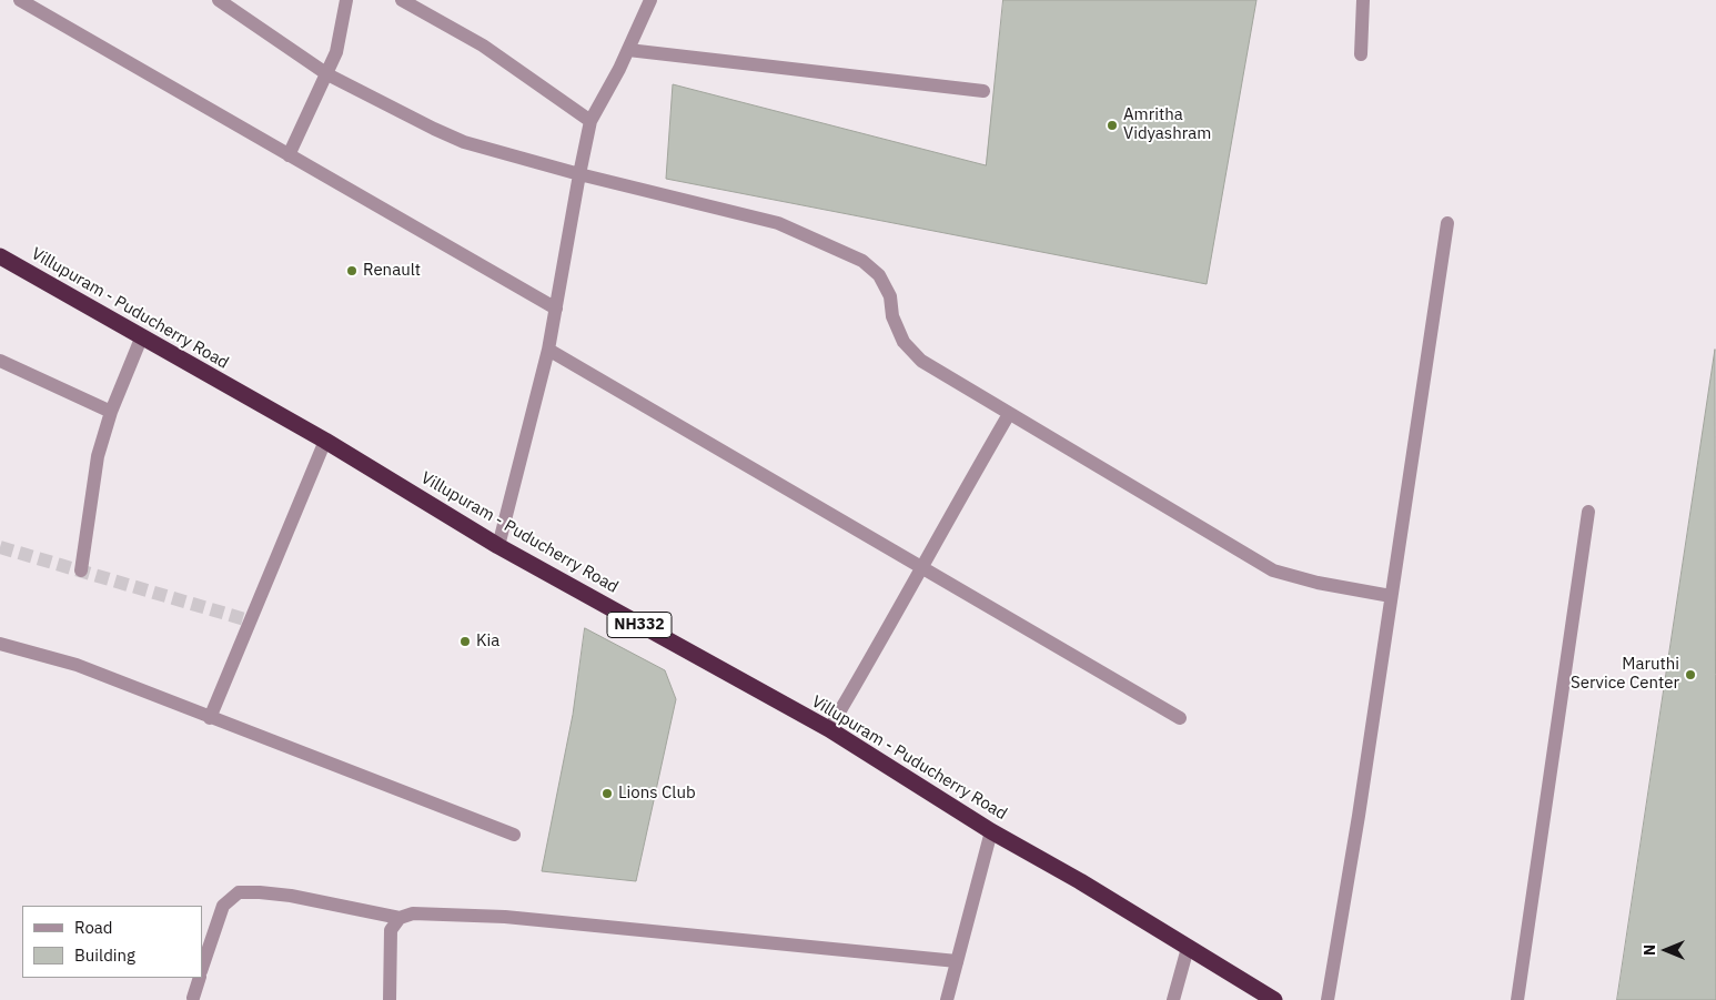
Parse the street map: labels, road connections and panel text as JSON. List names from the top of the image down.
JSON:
{
  "streets": {
    "highway": ["Villupuram - Puducherry Road", "NH332"]
  },
  "places": [
    "Amritha Vidyashram",
    "Renault",
    "Kia",
    "Maruthi Service Center",
    "Lions Club"
  ],
  "legend": ["Road", "Building"],
  "north": "left"
}
